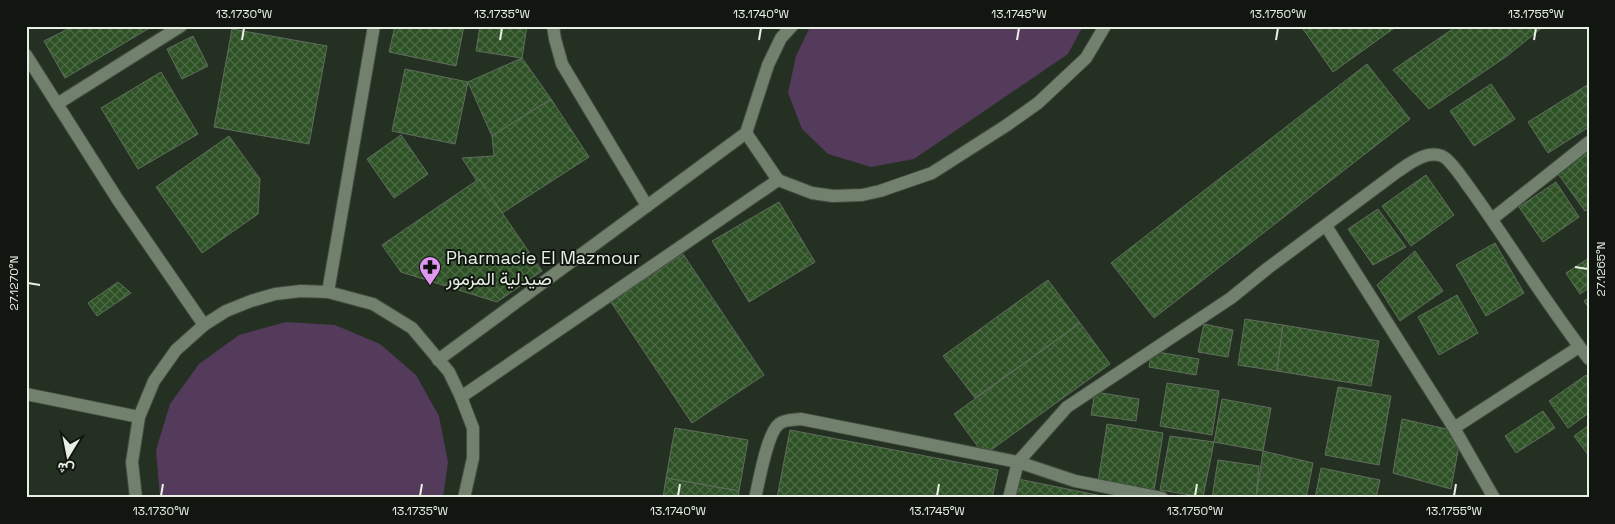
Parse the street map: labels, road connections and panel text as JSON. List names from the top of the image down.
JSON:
{
  "places": {
    "pharmacy": ["Pharmacie El Mazmour صيدلية المزمور"]
  },
  "north": "bottom",
  "coordinates": [
    "13.1730°W",
    "13.1735°W",
    "13.1740°W",
    "13.1745°W",
    "13.1750°W",
    "13.1755°W",
    "27.1265°N",
    "27.1270°N"
  ]
}
